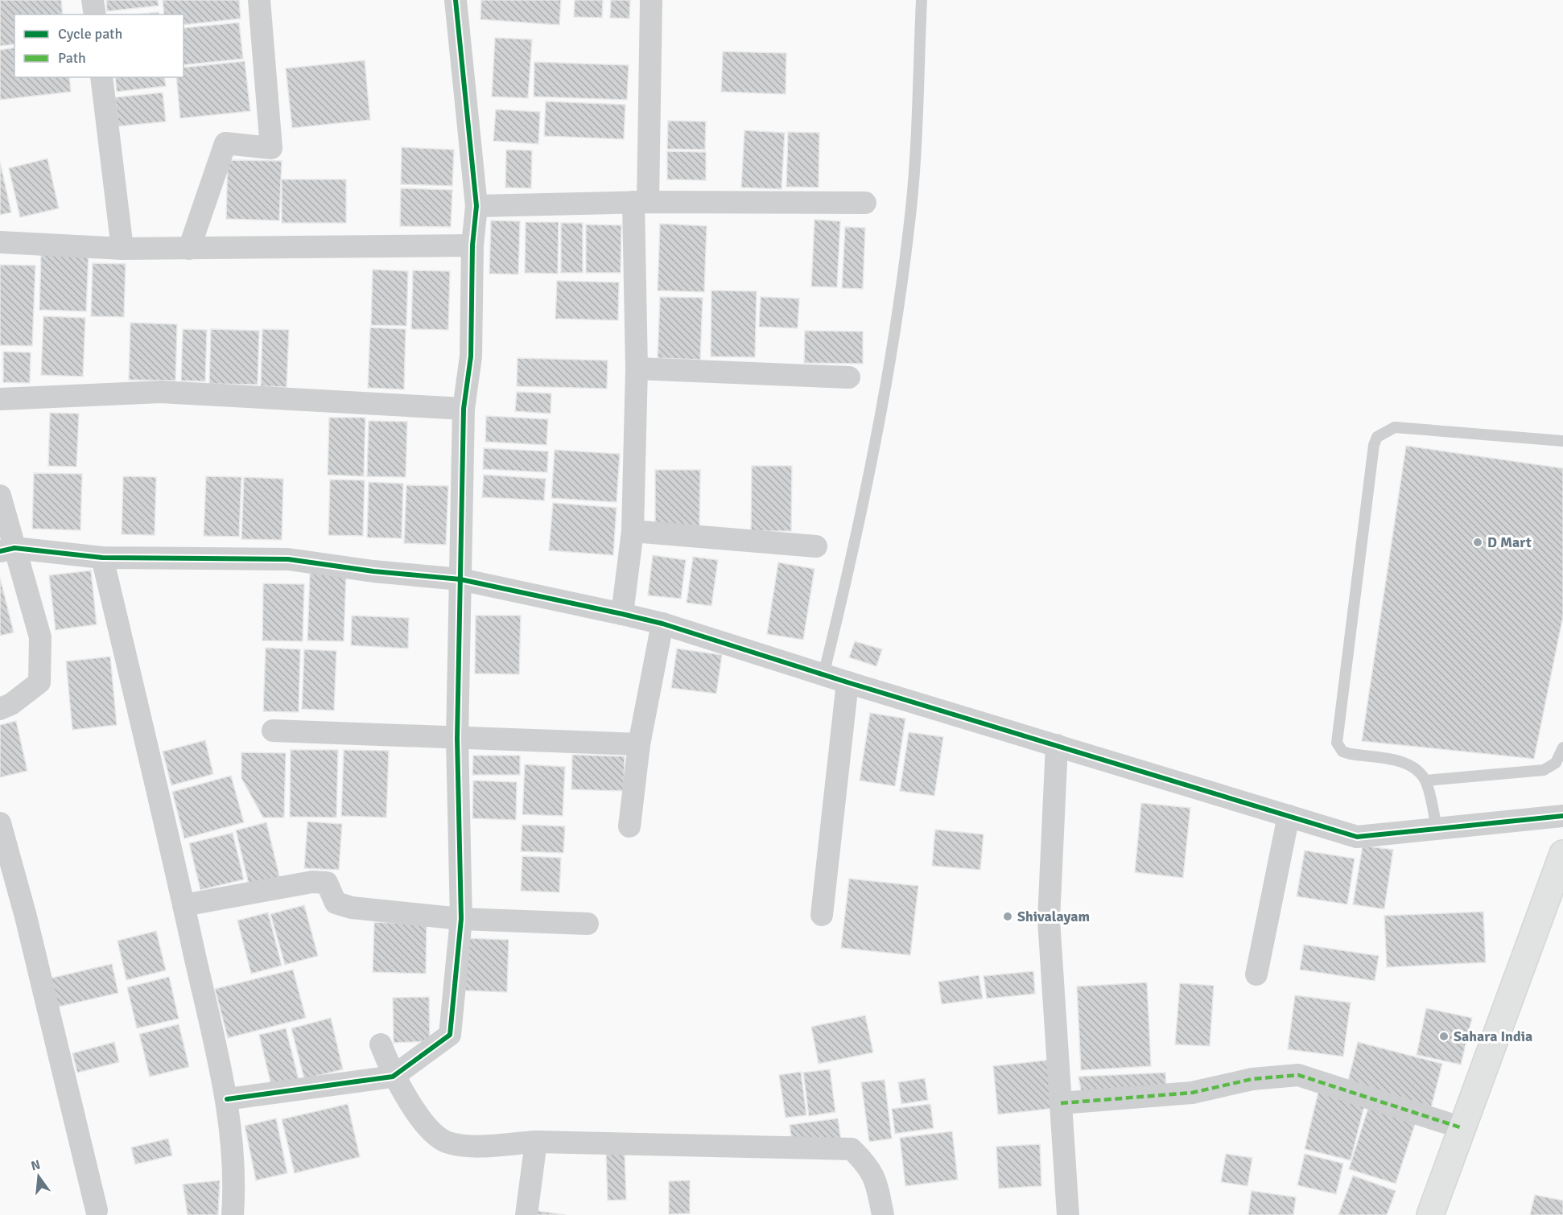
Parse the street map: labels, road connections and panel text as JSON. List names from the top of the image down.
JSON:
{
  "places": ["D Mart", "Shivalayam", "Sahara India"],
  "legend": ["Cycle path", "Path"],
  "north": "top"
}
